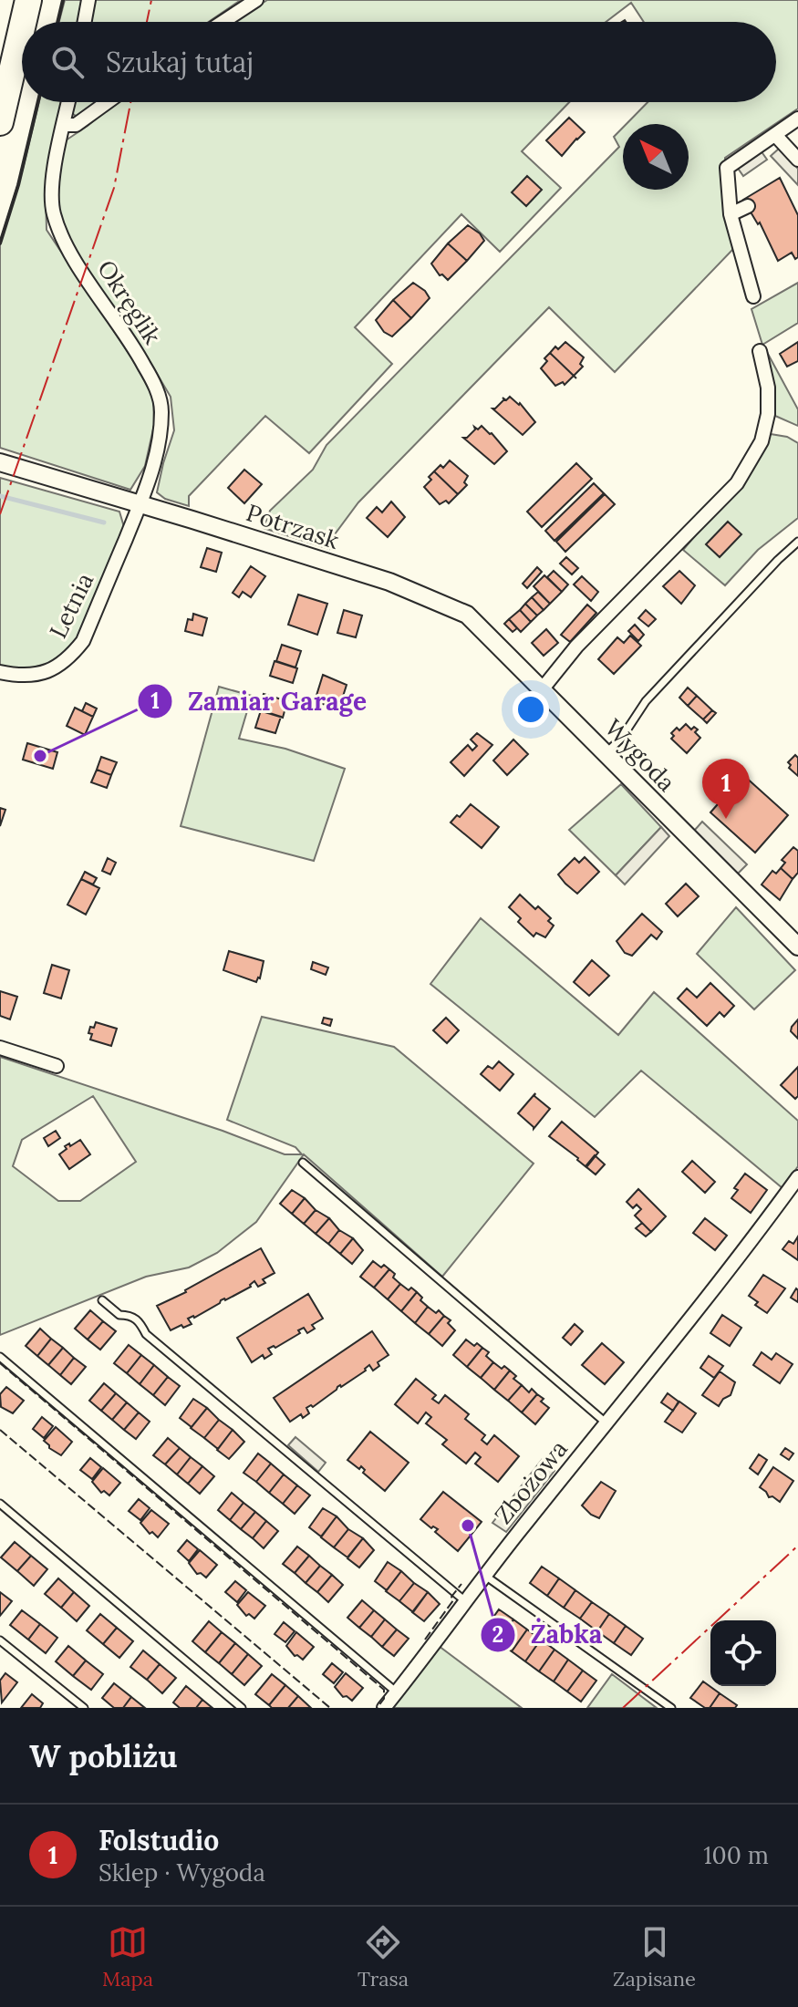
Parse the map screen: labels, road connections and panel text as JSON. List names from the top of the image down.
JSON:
{
  "streets": {
    "street": [
      "Okręglik",
      "Potrzask",
      "Letnia",
      "Wygoda",
      "Zbożowa"
    ]
  },
  "crossings": [
    ["Okręglik", "Potrzask"],
    ["Okręglik", "Letnia"],
    ["Potrzask", "Letnia"],
    ["Potrzask", "Wygoda"]
  ],
  "places": ["Zamiar Garage", "Żabka"],
  "north": "top left",
  "page": {
    "search": "Szukaj tutaj",
    "pins": "1",
    "heading": "W pobliżu",
    "list": [
      {
        "mark": "1",
        "name": "Folstudio",
        "note": "Sklep · Wygoda",
        "value": "100 m"
      }
    ],
    "nav": ["Mapa", "Trasa", "Zapisane"]
  }
}
